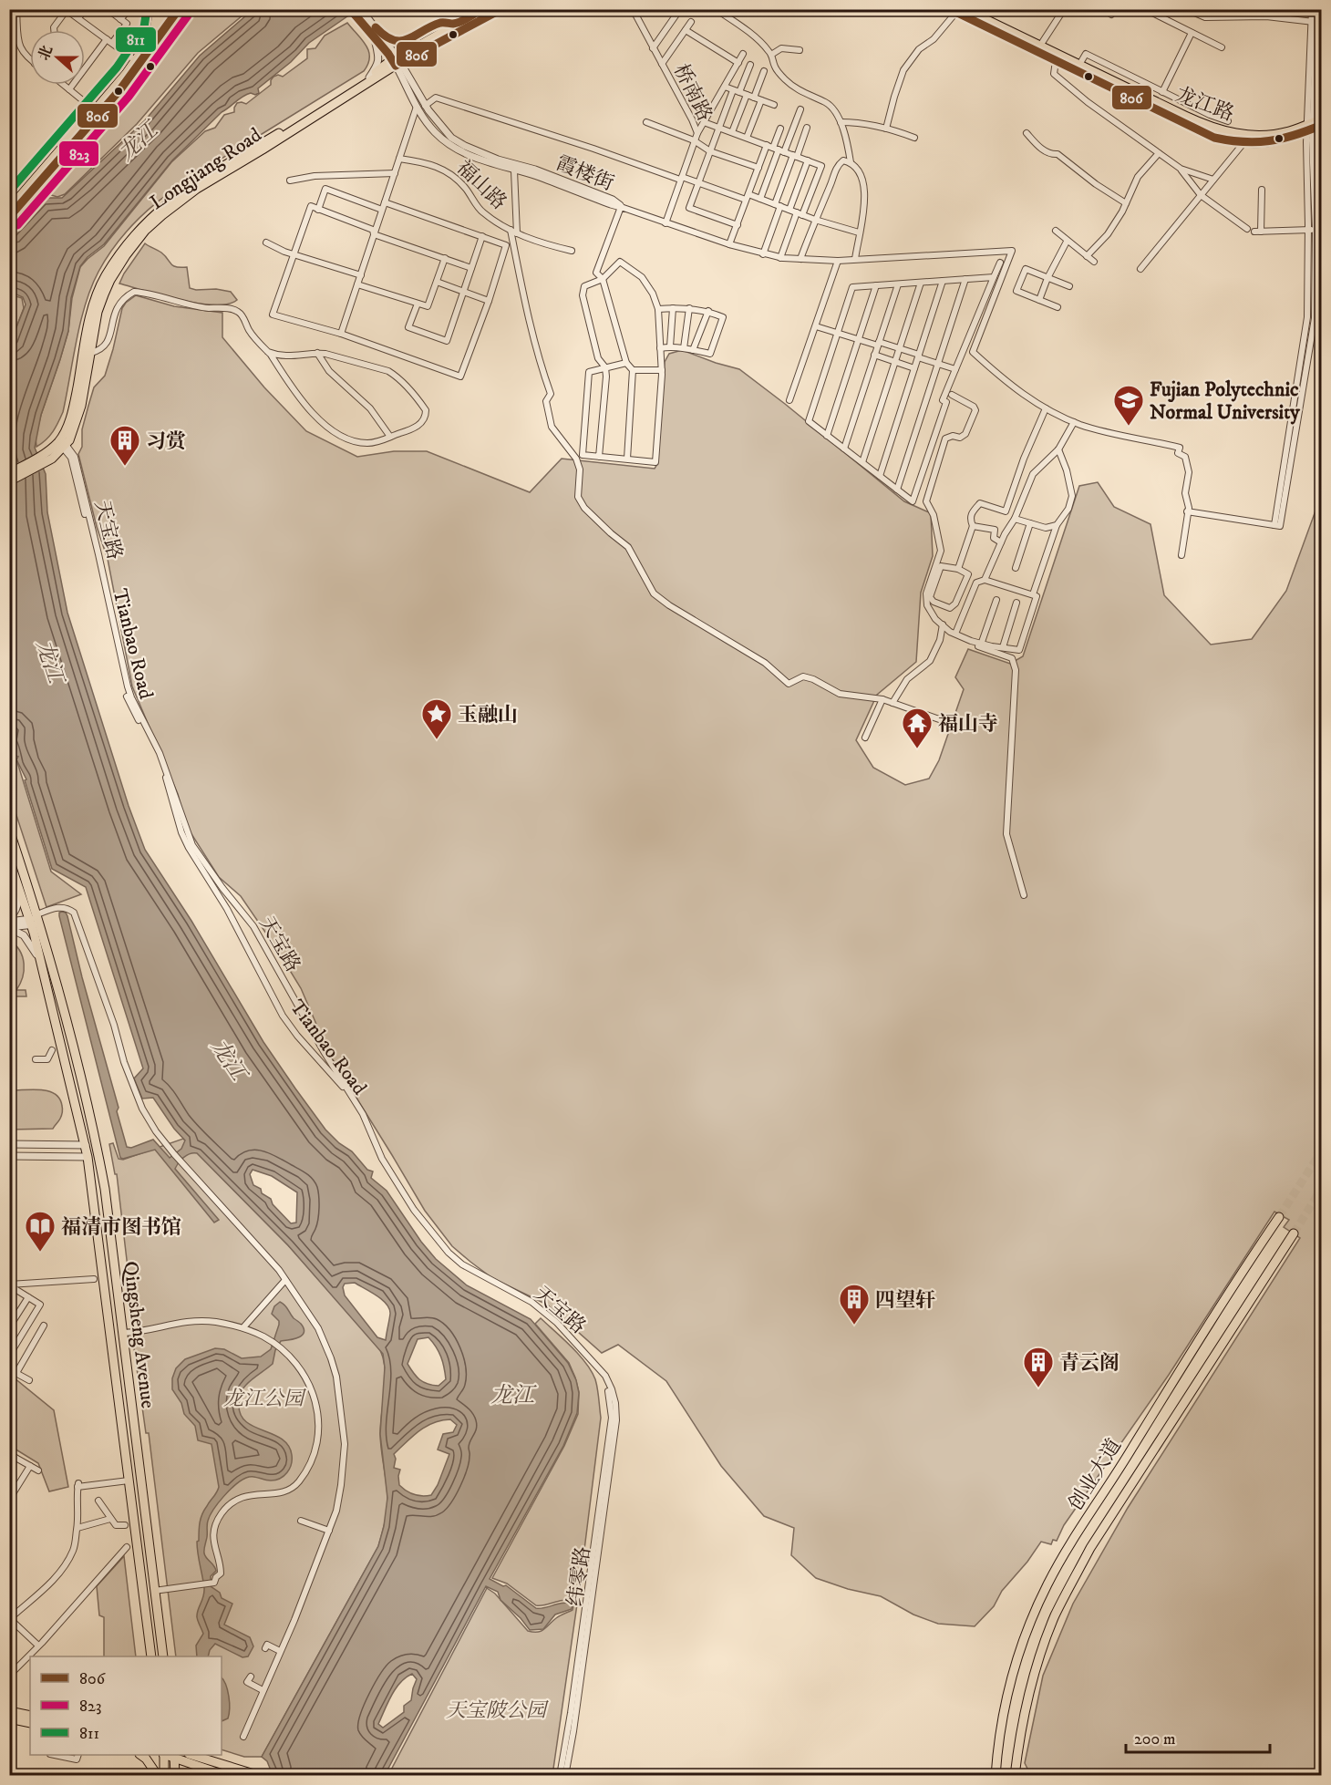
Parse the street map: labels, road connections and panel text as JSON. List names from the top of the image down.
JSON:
{
  "streets": {
    "main road": [
      "龙江路",
      "Longjiang Road",
      "Qingsheng Avenue",
      "创业大道"
    ],
    "street": [
      "桥南路",
      "霞楼街",
      "福山路",
      "天宝路",
      "Tianbao Road",
      "纬零路"
    ]
  },
  "crossings": [
    ["Longjiang Road", "霞楼街"],
    ["Longjiang Road", "天宝路"],
    ["Longjiang Road", "Tianbao Road"],
    ["天宝路", "Tianbao Road"],
    ["天宝路", "纬零路"],
    ["Tianbao Road", "纬零路"]
  ],
  "water": ["龙江"],
  "parks": ["龙江公园", "天宝陂公园"],
  "places": {
    "school or university": ["Fujian Polytechnic Normal University"],
    "building": ["习赏", "四望轩", "青云阁"],
    "place": ["玉融山"],
    "temple": ["福山寺"],
    "library": ["福清市图书馆"]
  },
  "lines": ["transit line 806", "transit line 811", "transit line 823"],
  "legend": ["806", "823", "811"],
  "scale_bar": "200 m",
  "north": "left"
}
